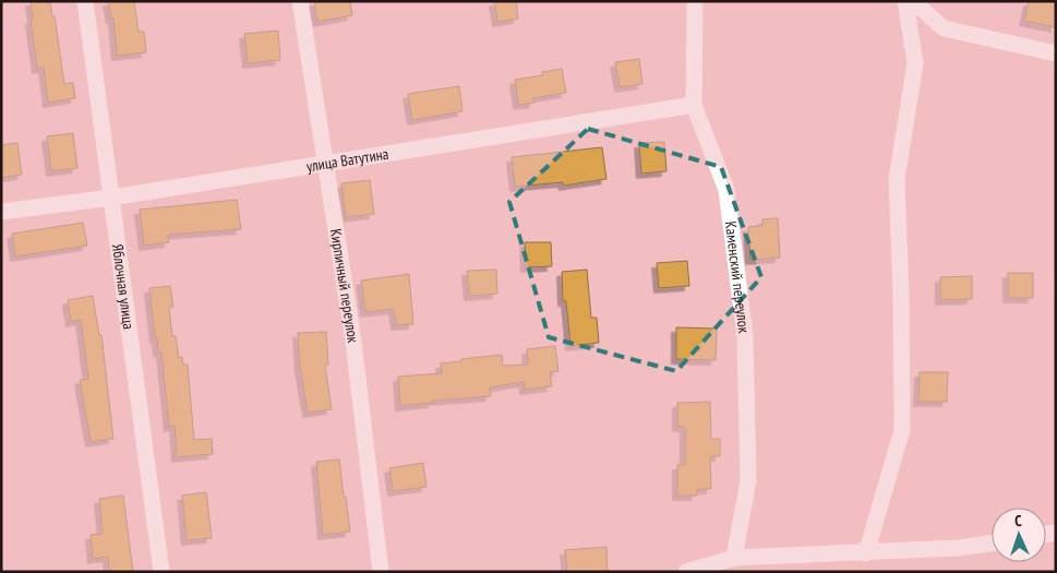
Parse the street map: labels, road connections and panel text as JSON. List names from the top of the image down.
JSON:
{
  "streets": {
    "street": [
      "улица Ватутина",
      "Каменский переулок",
      "Яблочная улица",
      "Кирпичный переулок"
    ]
  },
  "crossings": [
    ["улица Ватутина", "Каменский переулок"],
    ["улица Ватутина", "Яблочная улица"],
    ["улица Ватутина", "Кирпичный переулок"]
  ],
  "north": "top"
}
